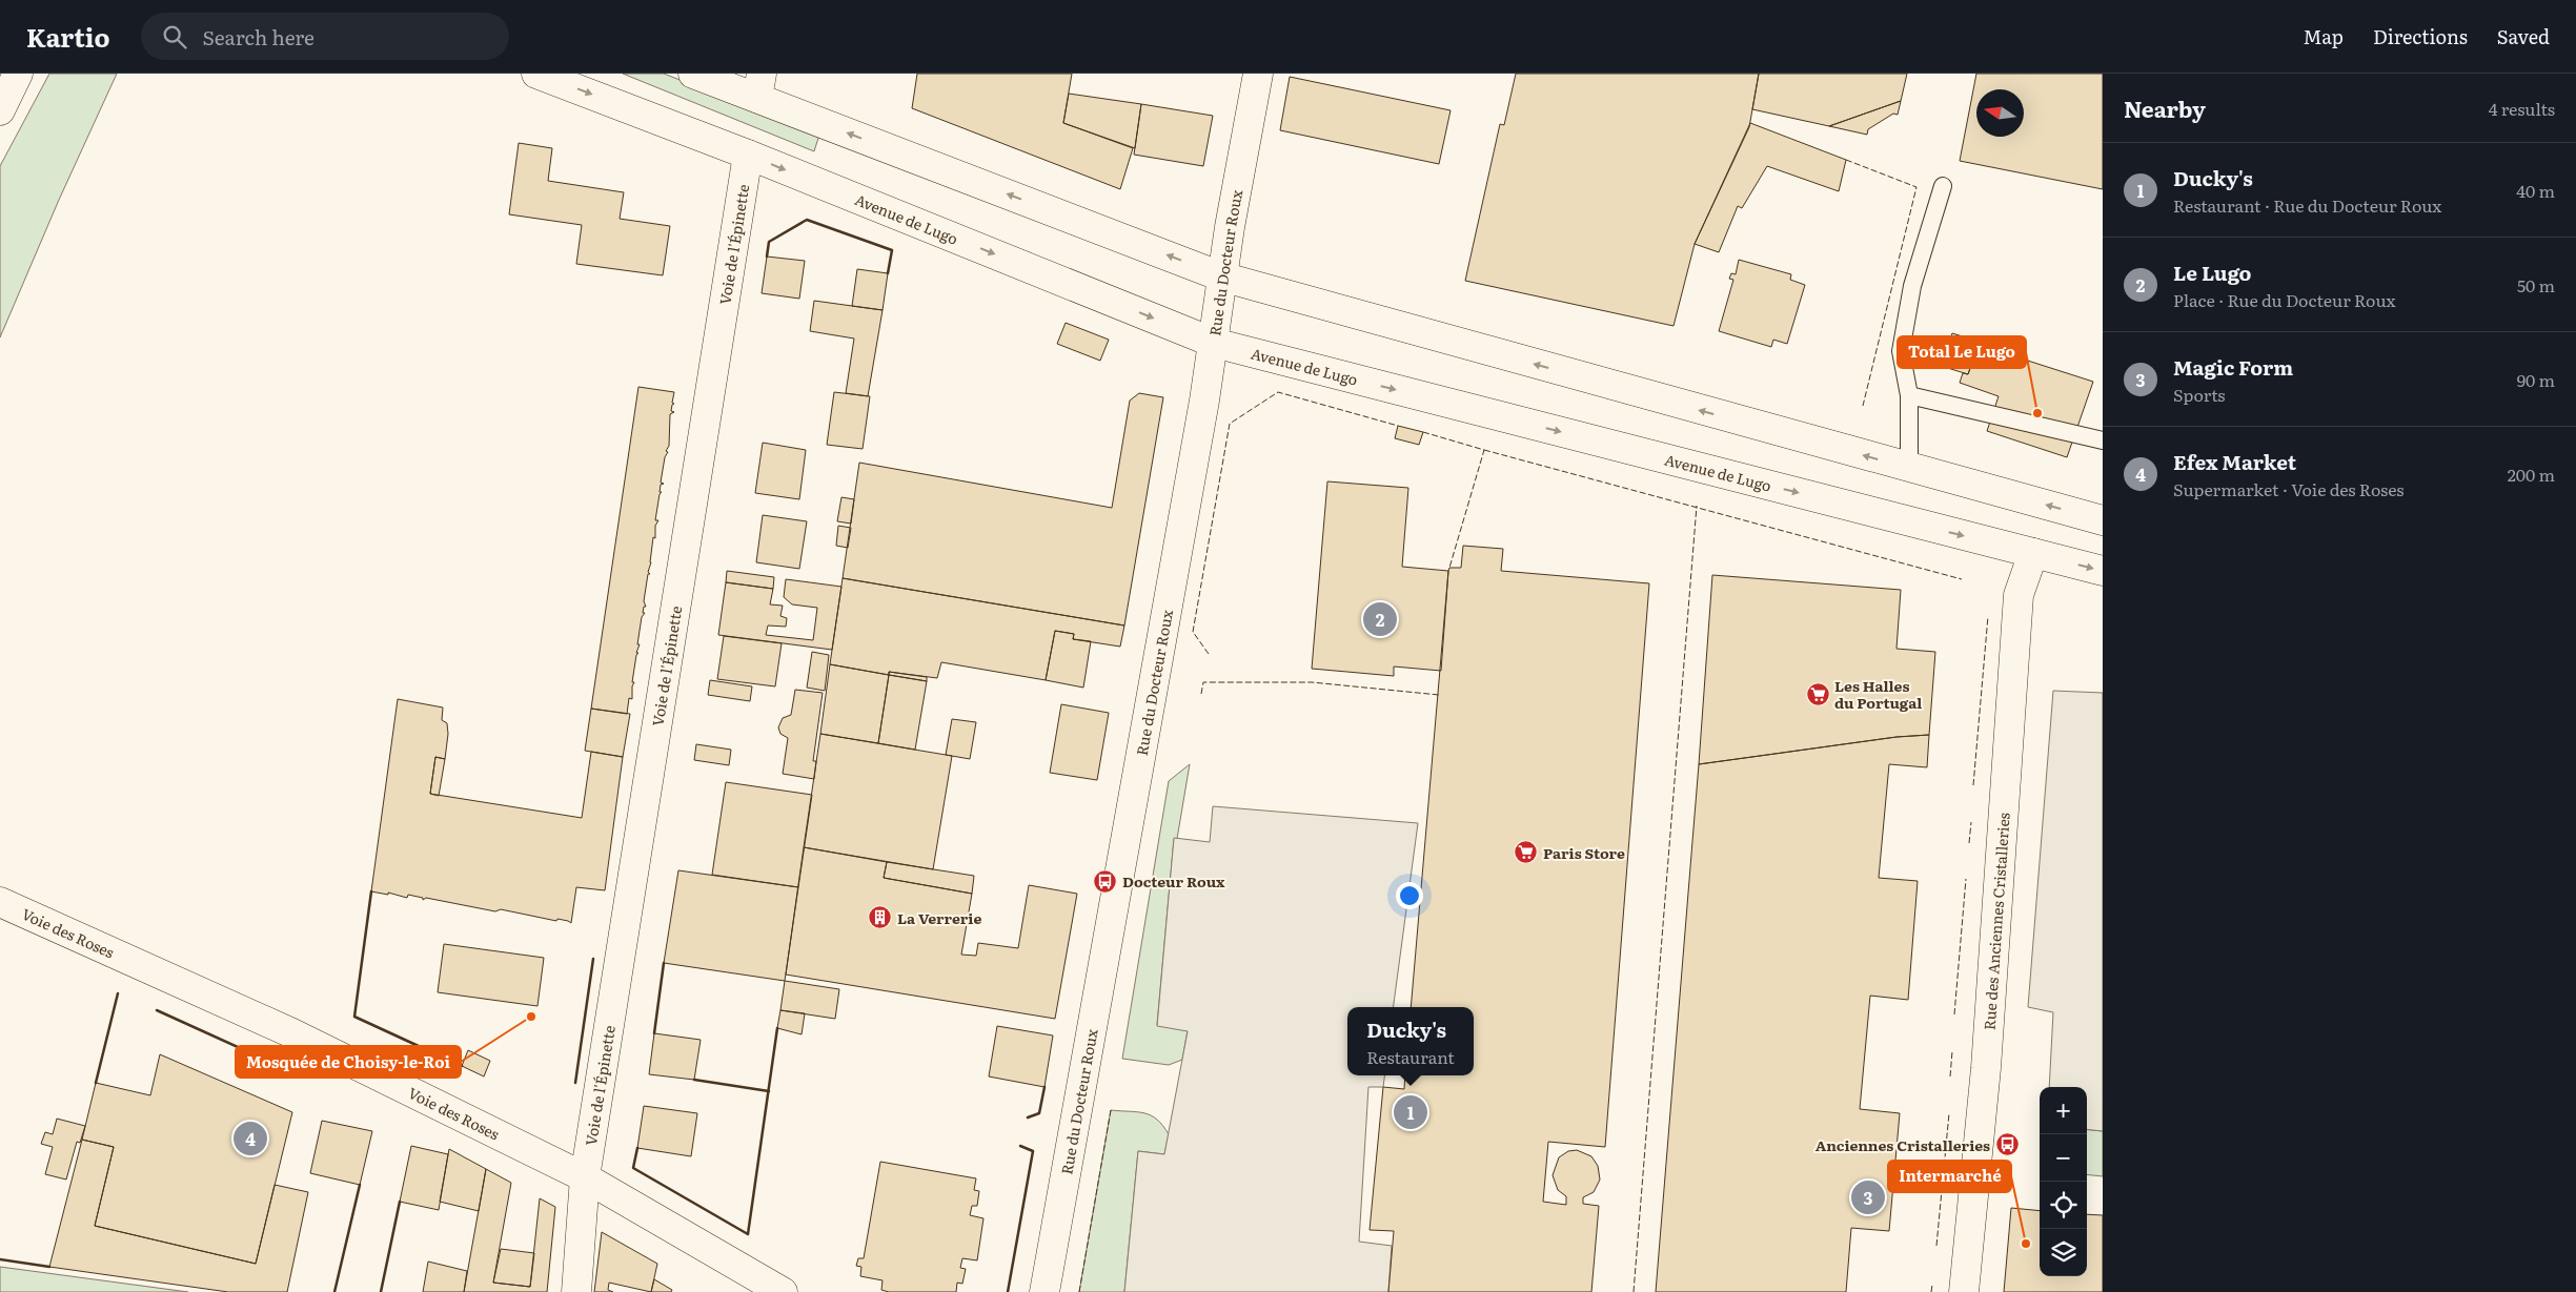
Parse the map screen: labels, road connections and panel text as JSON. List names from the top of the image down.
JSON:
{
  "streets": {
    "street": [
      "Avenue de Lugo",
      "Voie de l'Épinette",
      "Rue du Docteur Roux",
      "Rue des Anciennes Cristalleries",
      "Voie des Roses"
    ]
  },
  "crossings": [
    ["Avenue de Lugo", "Voie de l'Épinette"],
    ["Avenue de Lugo", "Rue du Docteur Roux"],
    ["Avenue de Lugo", "Rue des Anciennes Cristalleries"],
    ["Voie de l'Épinette", "Voie des Roses"]
  ],
  "places": {
    "other": ["Total Le Lugo", "Mosquée de Choisy-le-Roi", "Intermarché"],
    "supermarket": ["Les Halles du Portugal", "Paris Store"],
    "bus stop": ["Docteur Roux", "Anciennes Cristalleries"],
    "building": ["La Verrerie"]
  },
  "north": "left",
  "page": {
    "header": "Kartio",
    "search": "Search here",
    "nav": ["Map", "Directions", "Saved"],
    "heading": ["Nearby", "4 results"],
    "list": [
      {
        "mark": "1",
        "name": "Ducky's",
        "note": "Restaurant · Rue du Docteur Roux",
        "value": "40 m"
      },
      {
        "mark": "2",
        "name": "Le Lugo",
        "note": "Place · Rue du Docteur Roux",
        "value": "50 m"
      },
      {
        "mark": "3",
        "name": "Magic Form",
        "note": "Sports",
        "value": "90 m"
      },
      {
        "mark": "4",
        "name": "Efex Market",
        "note": "Supermarket · Voie des Roses",
        "value": "200 m"
      }
    ],
    "pins": [
      "2",
      "1",
      "4",
      "3"
    ],
    "popup": ["Ducky's", "Restaurant"],
    "map_buttons": ["+", "−"]
  }
}
